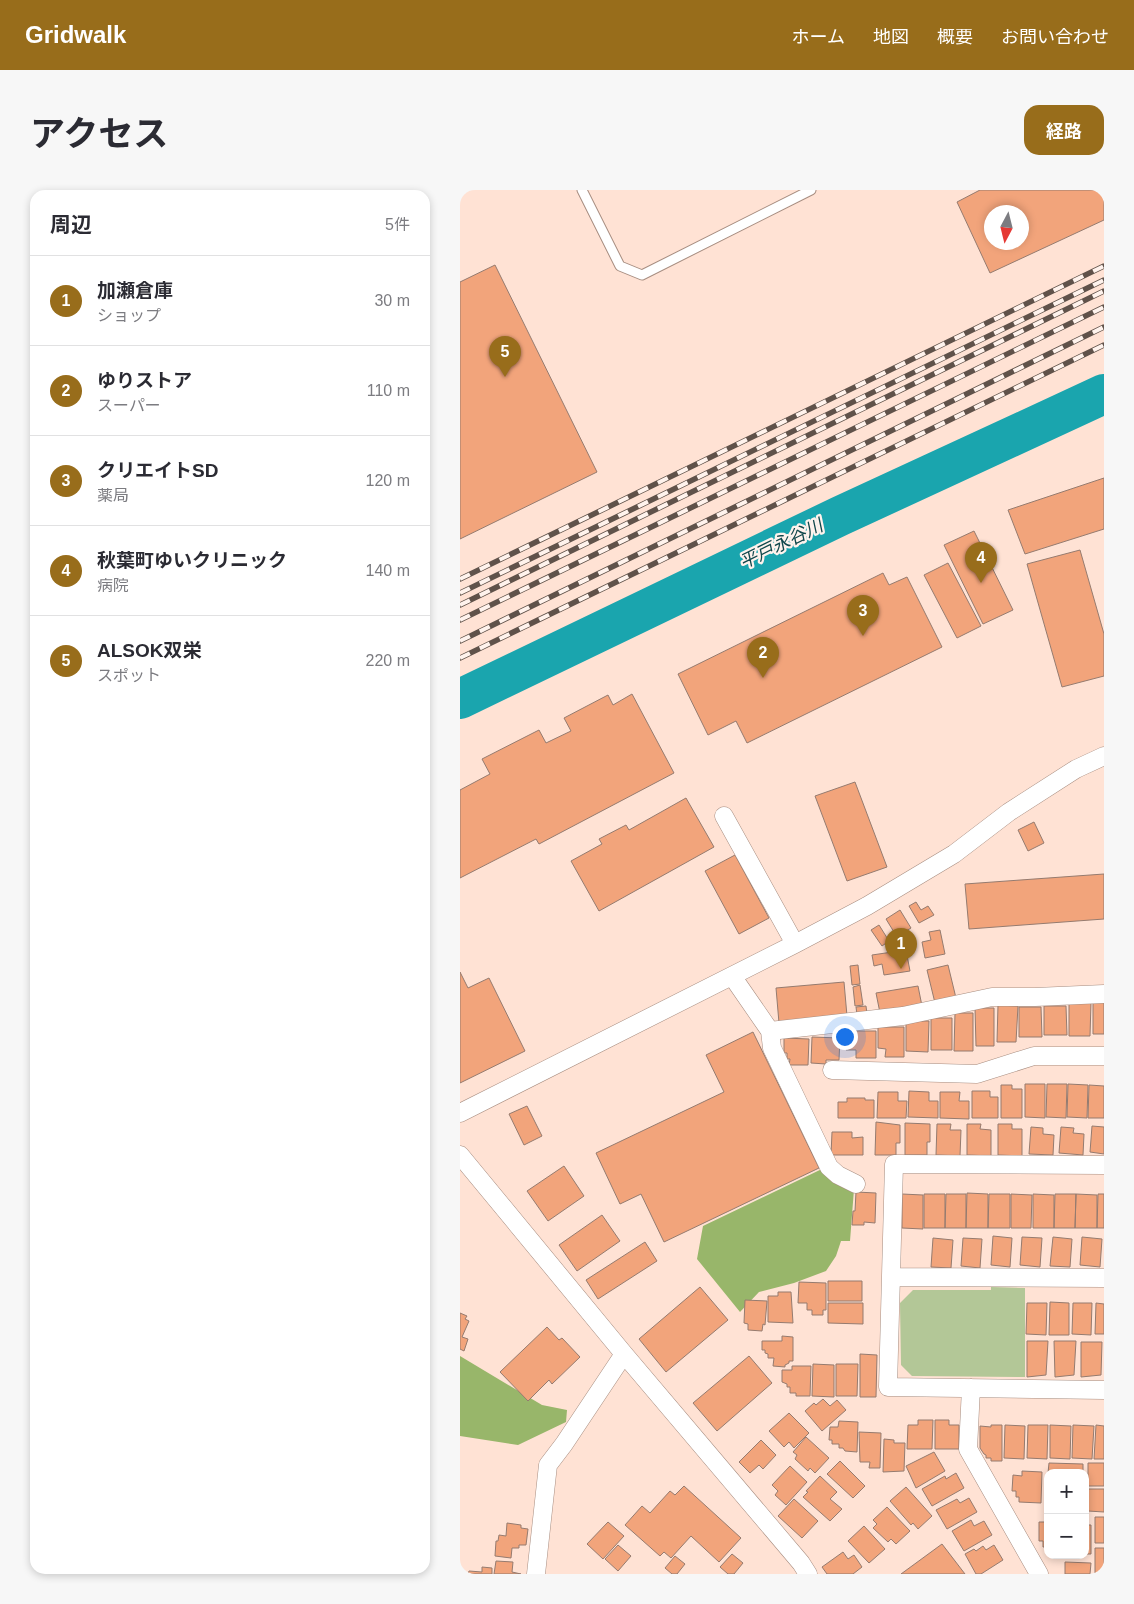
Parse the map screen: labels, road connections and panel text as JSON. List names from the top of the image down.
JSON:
{
  "water": ["平戸永谷川"],
  "north": "bottom",
  "page": {
    "header": "Gridwalk",
    "nav": [
      "ホーム",
      "地図",
      "概要",
      "お問い合わせ"
    ],
    "title": "アクセス",
    "buttons": "経路",
    "heading": ["周辺", "5件"],
    "list": [
      {
        "mark": "1",
        "name": "加瀬倉庫",
        "note": "ショップ",
        "value": "30 m"
      },
      {
        "mark": "2",
        "name": "ゆりストア",
        "note": "スーパー",
        "value": "110 m"
      },
      {
        "mark": "3",
        "name": "クリエイトSD",
        "note": "薬局",
        "value": "120 m"
      },
      {
        "mark": "4",
        "name": "秋葉町ゆいクリニック",
        "note": "病院",
        "value": "140 m"
      },
      {
        "mark": "5",
        "name": "ALSOK双栄",
        "note": "スポット",
        "value": "220 m"
      }
    ],
    "pins": [
      "5",
      "4",
      "3",
      "2",
      "1"
    ],
    "map_buttons": ["+", "−"]
  }
}
